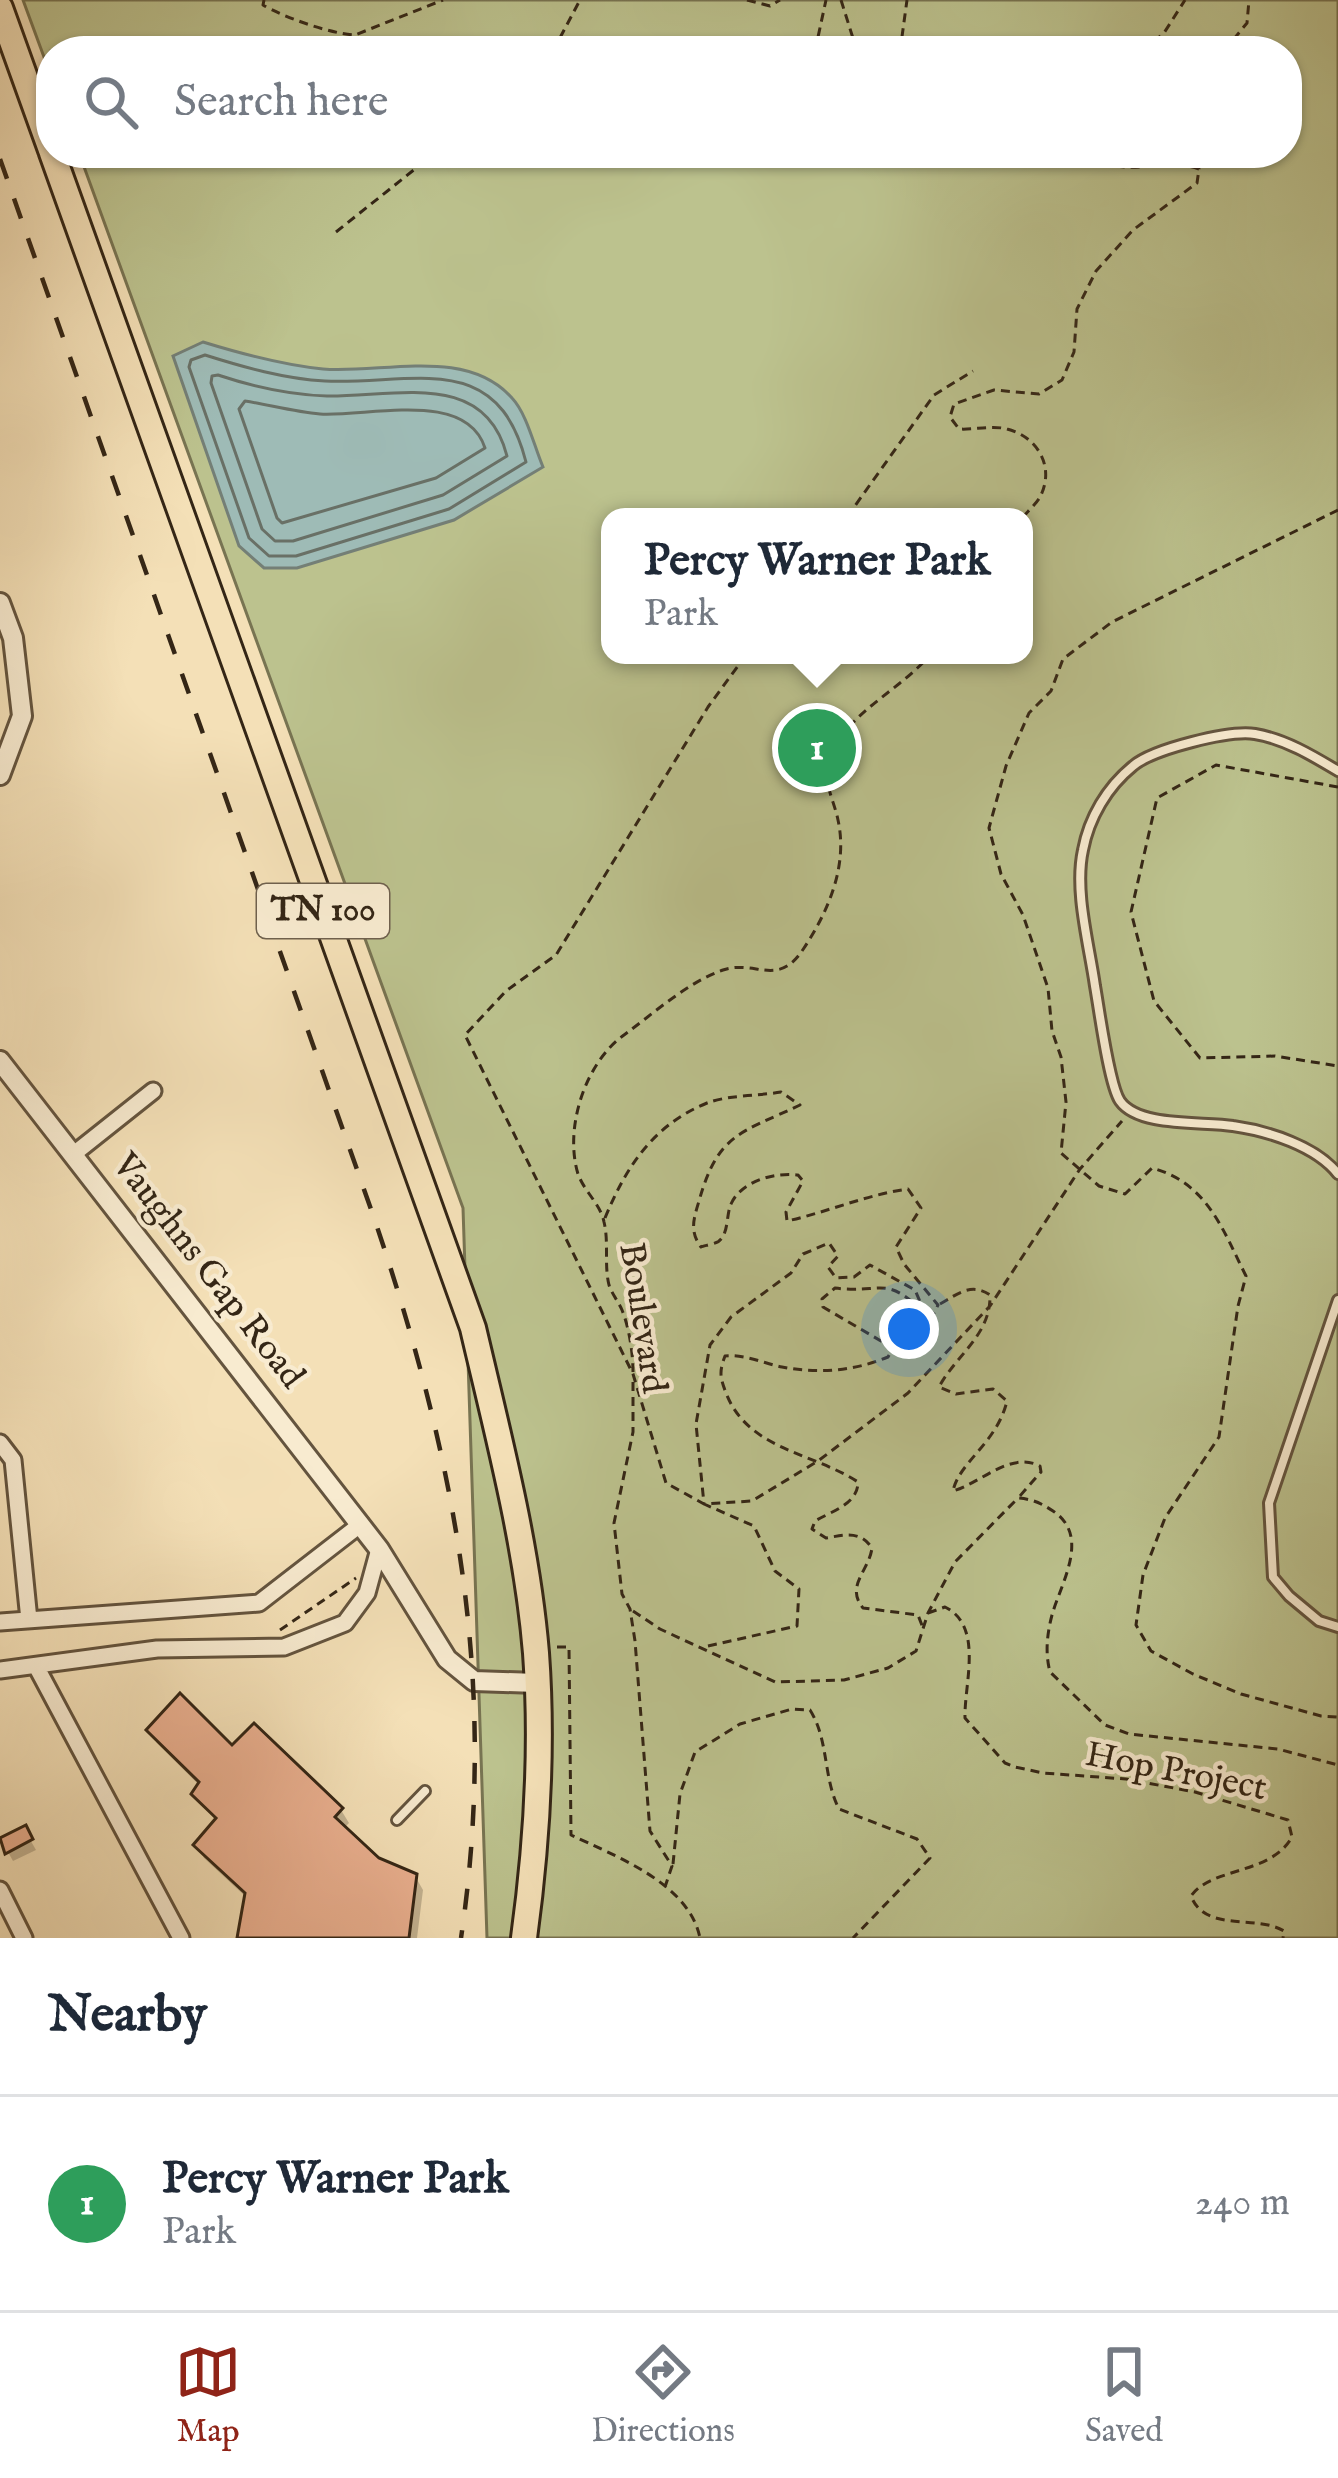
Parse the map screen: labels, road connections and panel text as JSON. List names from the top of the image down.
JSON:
{
  "streets": {
    "main road": ["TN 100"],
    "street": ["Vaughns Gap Road"],
    "path": ["Boulevard", "Hop Project"]
  },
  "crossings": [
    ["TN 100", "Vaughns Gap Road"]
  ],
  "page": {
    "search": "Search here",
    "popup": ["Percy Warner Park", "Park"],
    "pins": "1",
    "heading": "Nearby",
    "list": [
      {
        "mark": "1",
        "name": "Percy Warner Park",
        "note": "Park",
        "value": "240 m"
      }
    ],
    "nav": ["Map", "Directions", "Saved"]
  }
}
